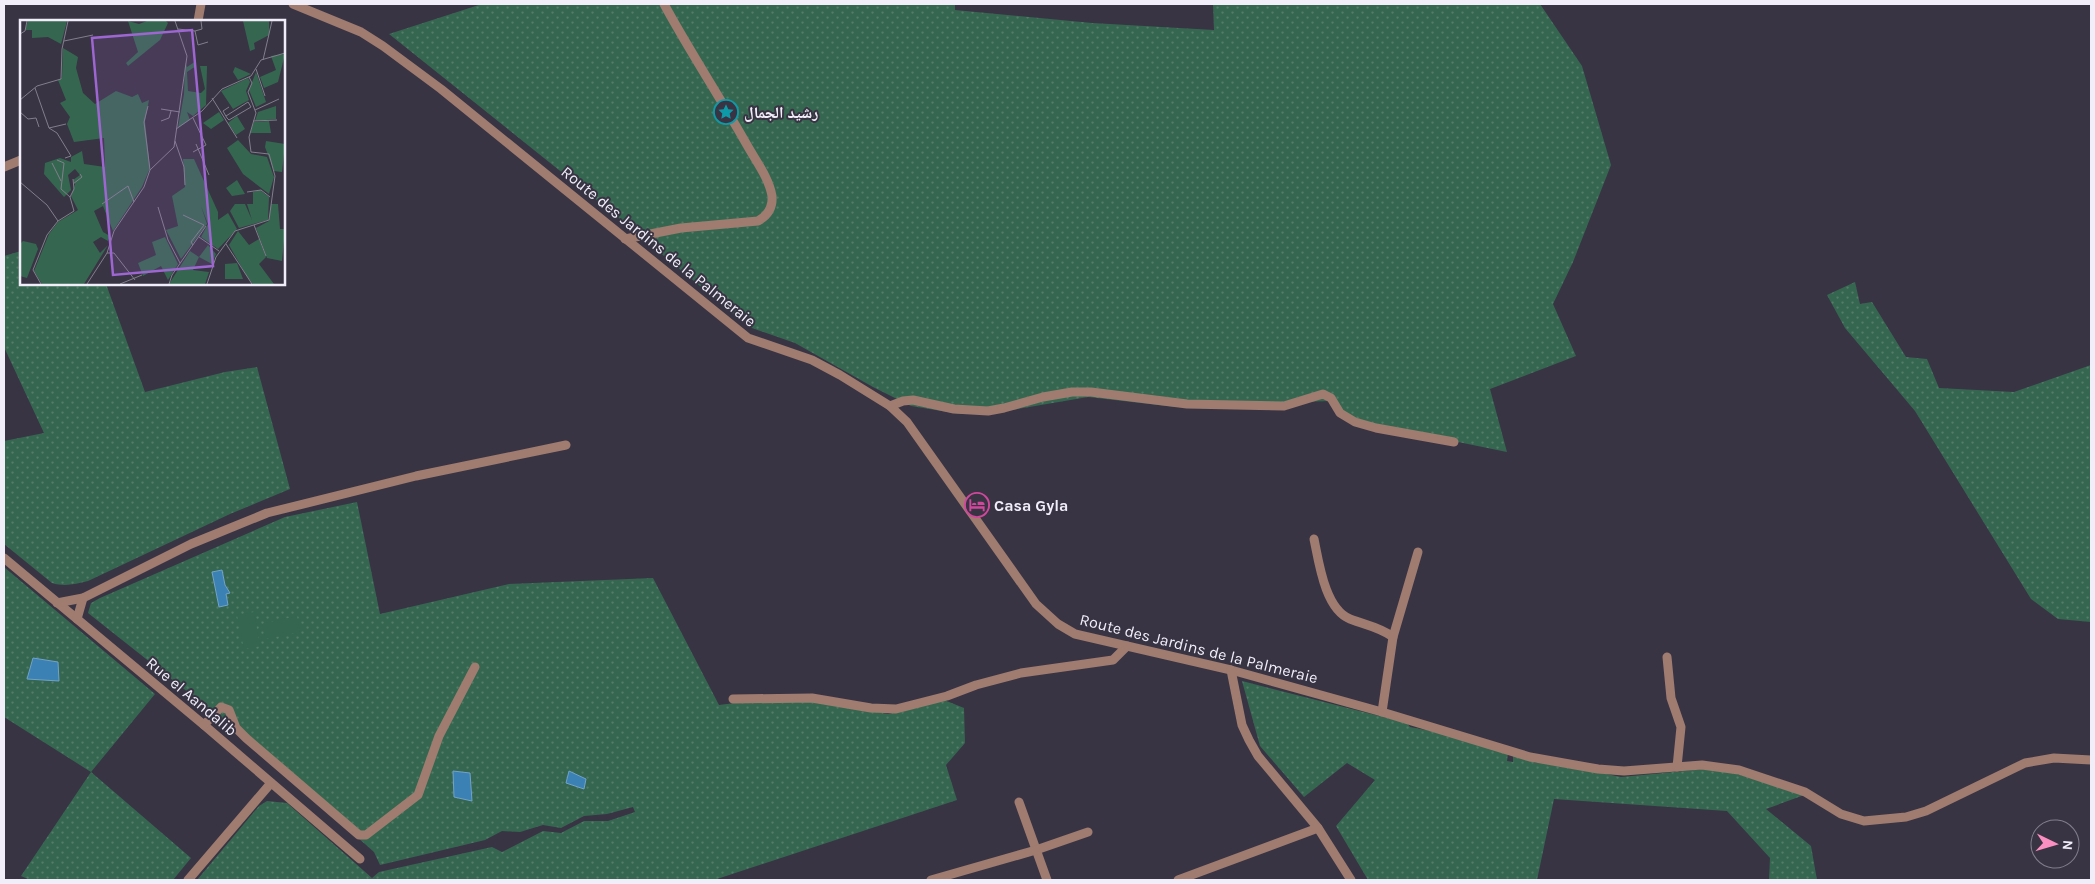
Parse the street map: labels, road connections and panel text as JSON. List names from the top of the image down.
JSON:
{
  "streets": {
    "street": ["Route des Jardins de la Palmeraie", "Rue el Aandalib"]
  },
  "places": {
    "place": ["رشيد الجمال"],
    "hotel": ["Casa Gyla"]
  },
  "north": "right"
}
